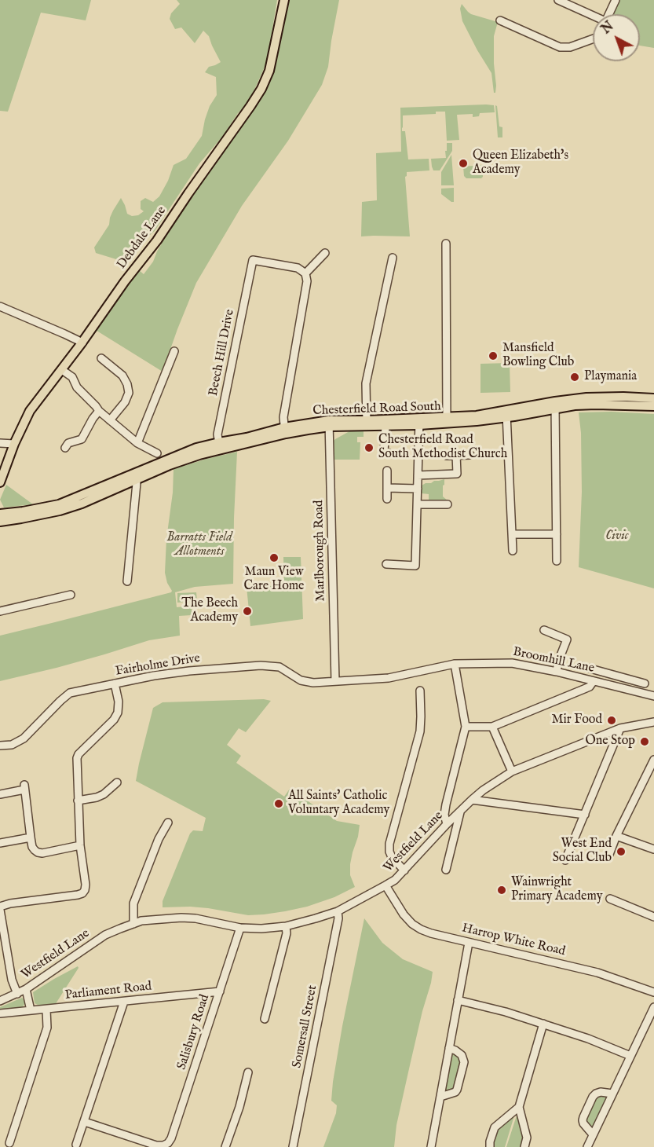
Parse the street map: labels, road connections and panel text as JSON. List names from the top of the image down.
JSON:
{
  "streets": {
    "main road": ["Debdale Lane", "Chesterfield Road South"],
    "street": [
      "Beech Hill Drive",
      "Marlborough Road",
      "Broomhill Lane",
      "Fairholme Drive",
      "Westfield Lane",
      "Harrop White Road",
      "Parliament Road",
      "Somersall Street",
      "Salisbury Road"
    ]
  },
  "crossings": [
    ["Beech Hill Drive", "Chesterfield Road South"],
    ["Chesterfield Road South", "Marlborough Road"],
    ["Marlborough Road", "Broomhill Lane"],
    ["Marlborough Road", "Fairholme Drive"],
    ["Broomhill Lane", "Fairholme Drive"],
    ["Westfield Lane", "Harrop White Road"],
    ["Westfield Lane", "Somersall Street"],
    ["Westfield Lane", "Salisbury Road"],
    ["Parliament Road", "Salisbury Road"]
  ],
  "parks": ["Civic", "Barratts Field Allotments"],
  "places": [
    "Queen Elizabeth's Academy",
    "Mansfield Bowling Club",
    "Playmania",
    "Chesterfield Road South Methodist Church",
    "Maun View Care Home",
    "The Beech Academy",
    "Mir Food",
    "One Stop",
    "All Saints' Catholic Voluntary Academy",
    "West End Social Club",
    "Wainwright Primary Academy"
  ],
  "north": "top left"
}
